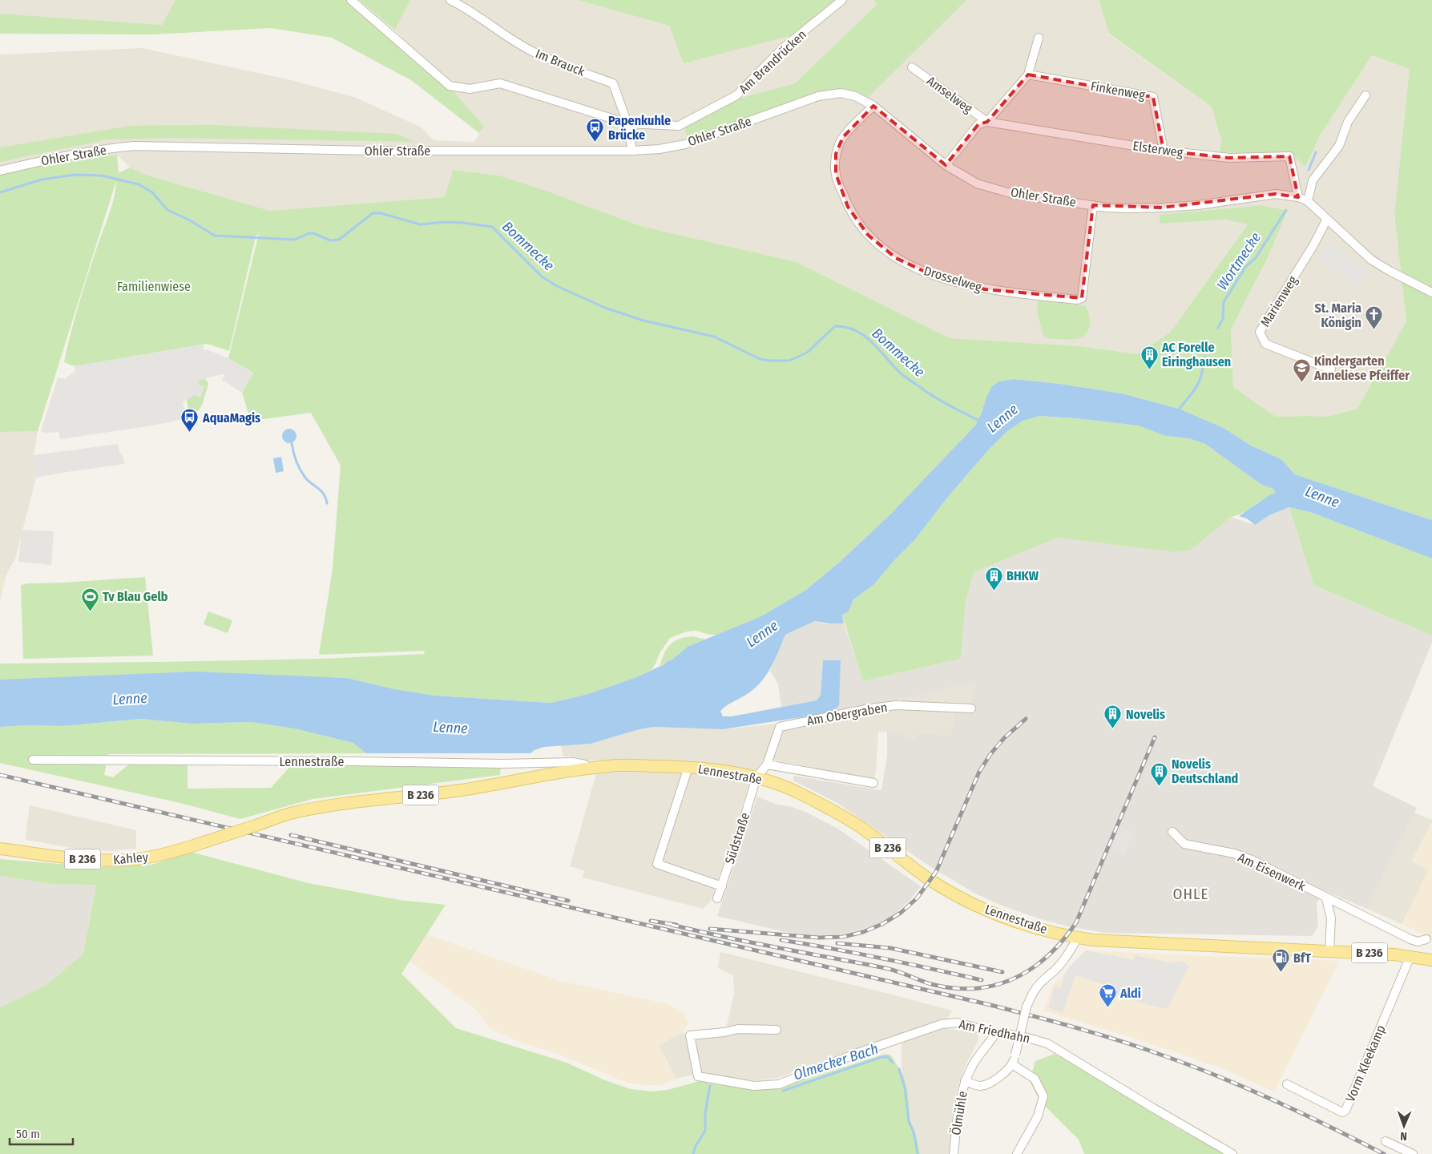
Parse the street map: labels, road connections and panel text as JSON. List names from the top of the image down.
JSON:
{
  "streets": {
    "main road": ["Lennestraße", "B 236", "Kahley"],
    "street": [
      "Am Brandrücken",
      "Im Brauck",
      "Finkenweg",
      "Amselweg",
      "Ohler Straße",
      "Elsterweg",
      "Drosselweg",
      "Marienweg",
      "Am Obergraben",
      "Südstraße",
      "Am Eisenwerk",
      "Am Friedhahn",
      "Vorm Kleekamp",
      "Ölmühle"
    ]
  },
  "crossings": [
    ["Am Brandrücken", "Im Brauck"],
    ["Im Brauck", "Ohler Straße"],
    ["Finkenweg", "Amselweg"],
    ["Finkenweg", "Elsterweg"],
    ["Amselweg", "Ohler Straße"],
    ["Amselweg", "Elsterweg"],
    ["Ohler Straße", "Elsterweg"],
    ["Ohler Straße", "Drosselweg"],
    ["Ohler Straße", "Marienweg"],
    ["Am Obergraben", "Lennestraße"],
    ["Am Obergraben", "Südstraße"],
    ["Lennestraße", "Südstraße"],
    ["Lennestraße", "Kahley"],
    ["Lennestraße", "Vorm Kleekamp"],
    ["Am Friedhahn", "Ölmühle"]
  ],
  "districts": ["OHLE"],
  "water": [
    "Bommecke",
    "Wortmecke",
    "Lenne",
    "Olmecker Bach"
  ],
  "parks": ["Familienwiese"],
  "places": {
    "bus stop": ["Papenkuhle Brücke", "AquaMagis"],
    "church": ["St. Maria Königin"],
    "building": [
      "AC Forelle Eiringhausen",
      "BHKW",
      "Novelis",
      "Novelis Deutschland"
    ],
    "school or university": ["Kindergarten Anneliese Pfeiffer"],
    "sports": ["Tv Blau Gelb"],
    "fuel station": ["BfT"],
    "supermarket": ["Aldi"]
  },
  "scale_bar": "50 m",
  "north": "bottom"
}
